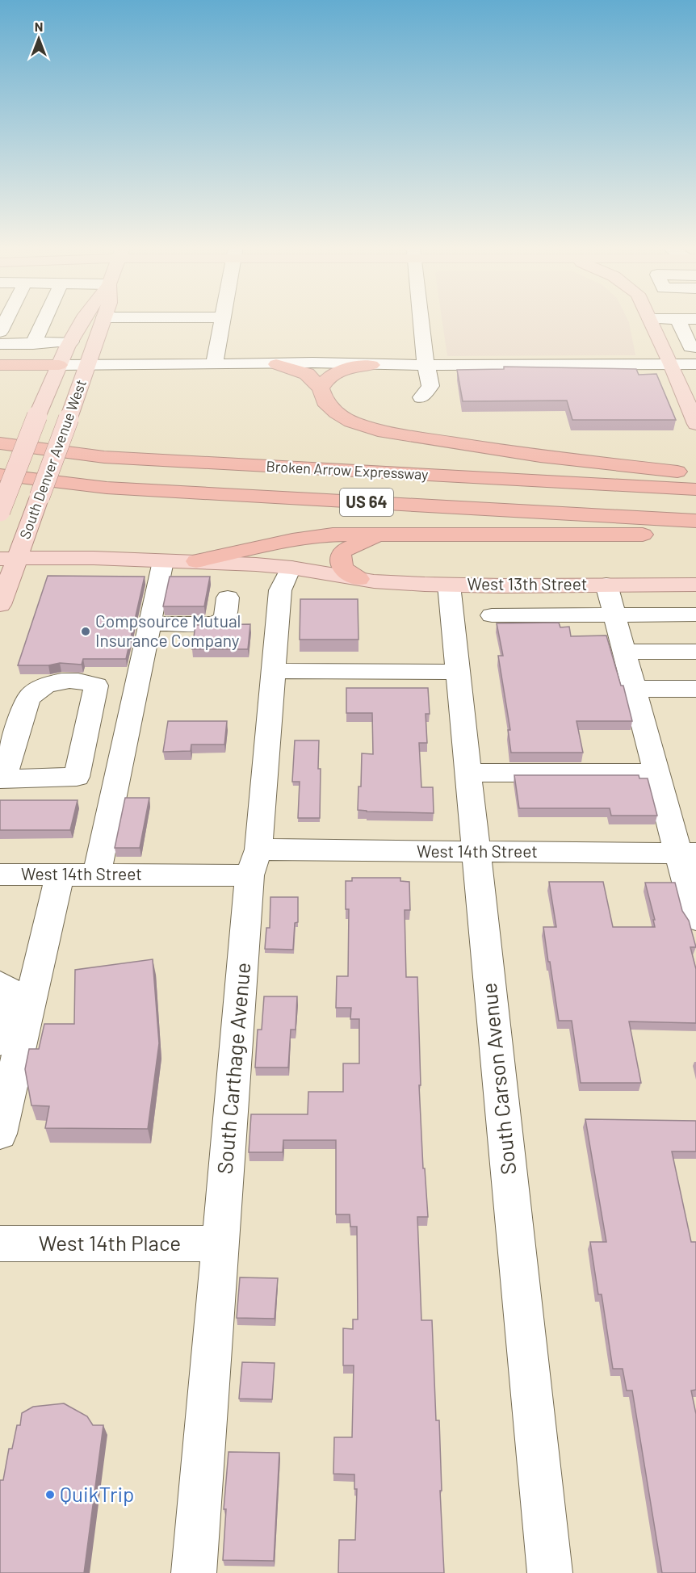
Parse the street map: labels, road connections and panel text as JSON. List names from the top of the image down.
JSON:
{
  "streets": {
    "highway": ["Broken Arrow Expressway", "US 64"],
    "main road": ["South Denver Avenue West", "West 13th Street"],
    "street": [
      "West 14th Street",
      "South Carthage Avenue",
      "South Carson Avenue",
      "West 14th Place"
    ]
  },
  "crossings": [
    ["West 13th Street", "South Carthage Avenue"],
    ["West 13th Street", "South Carson Avenue"],
    ["West 14th Street", "South Carthage Avenue"],
    ["West 14th Street", "South Carson Avenue"],
    ["South Carthage Avenue", "West 14th Place"]
  ],
  "places": ["Compsource Mutual Insurance Company", "QuikTrip"],
  "north": "top"
}
